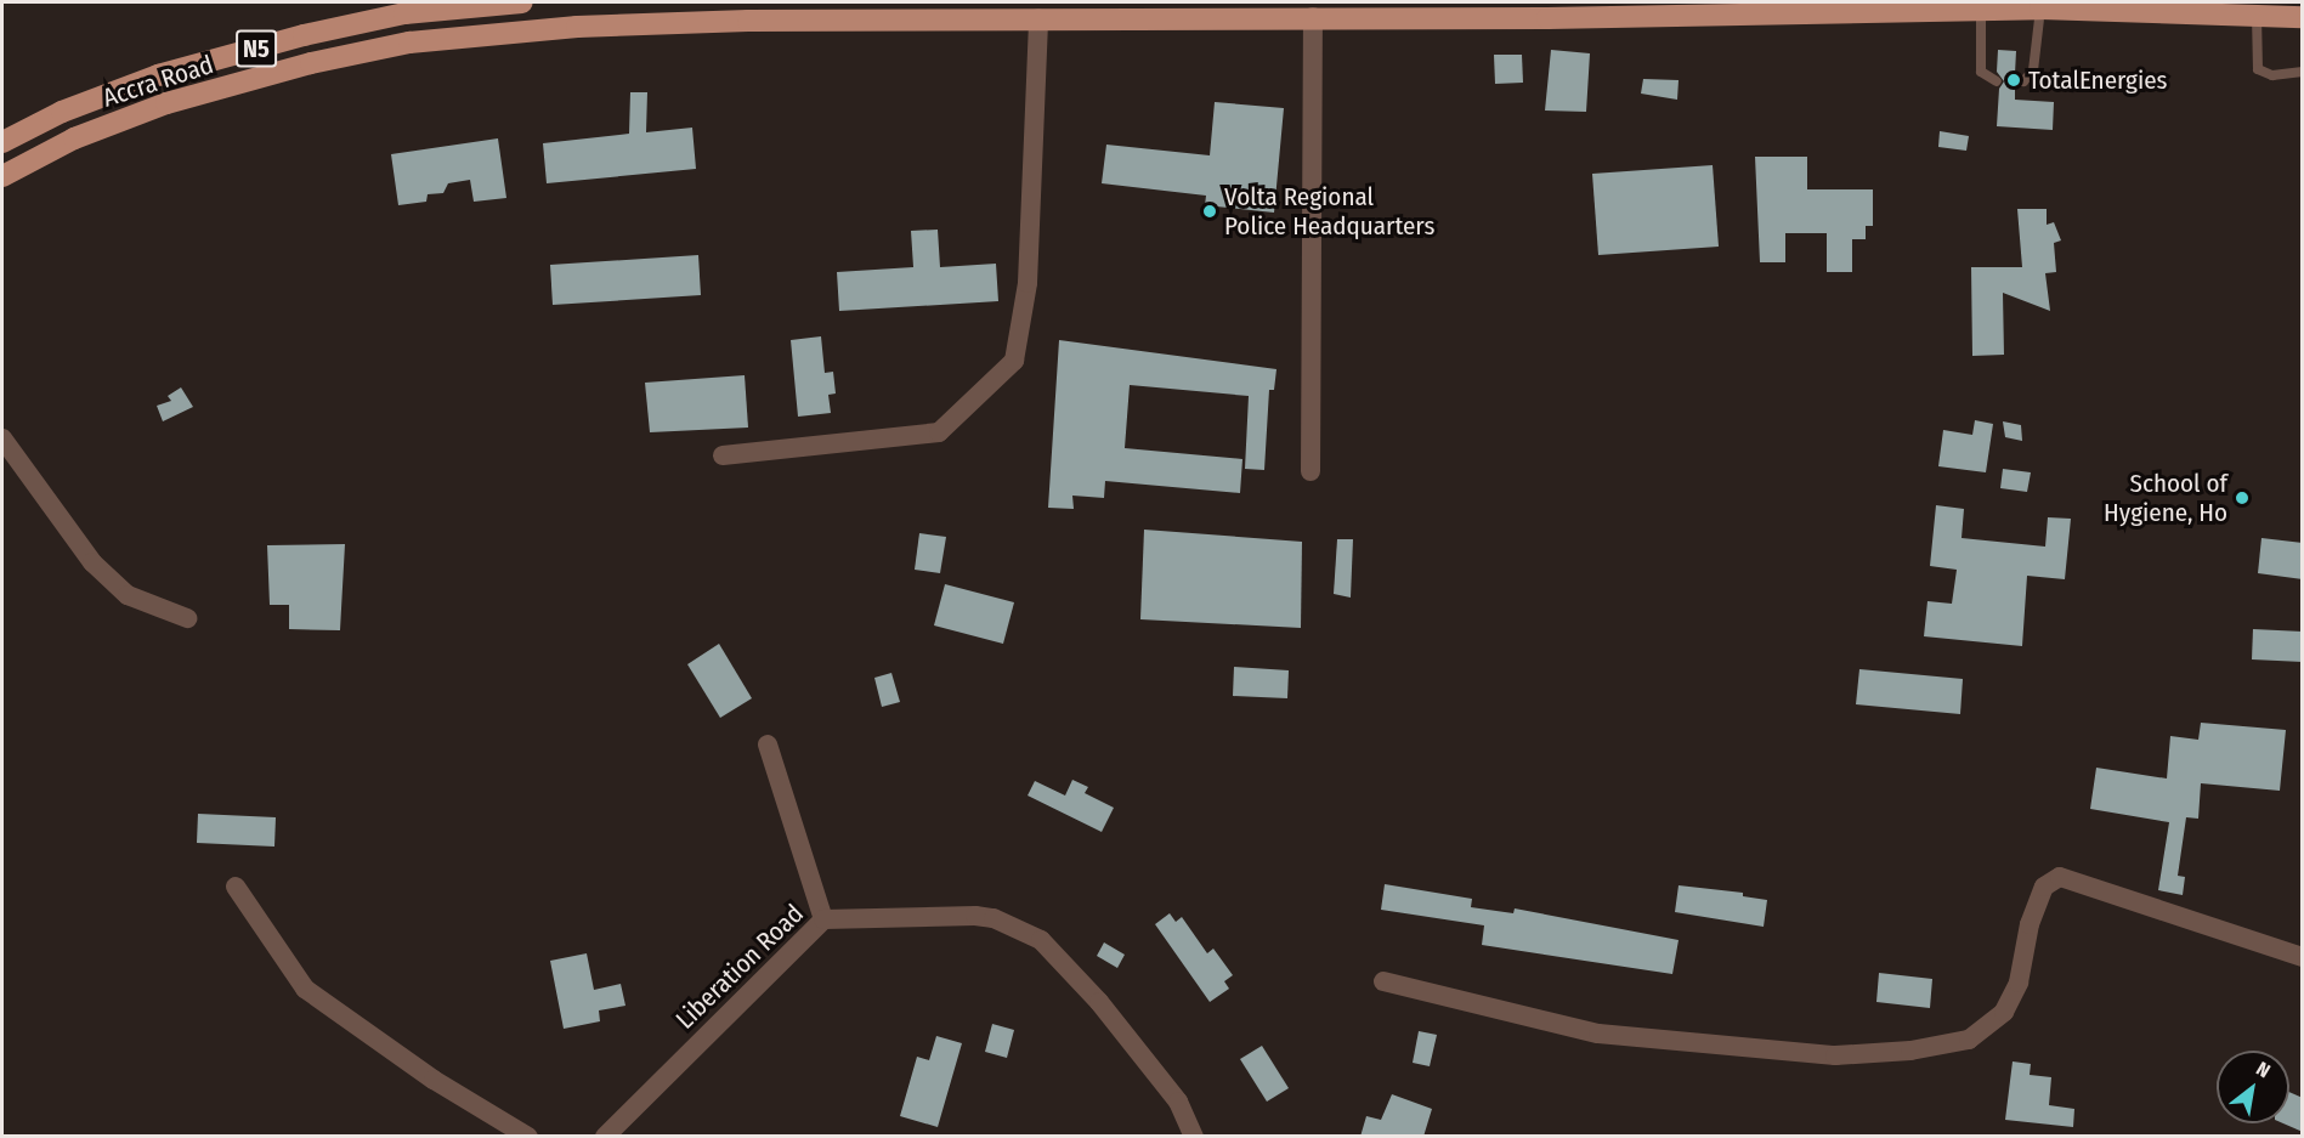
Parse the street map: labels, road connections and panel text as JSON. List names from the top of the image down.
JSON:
{
  "streets": {
    "main road": ["N5", "Accra Road"],
    "street": ["Liberation Road"]
  },
  "places": ["TotalEnergies", "Volta Regional Police Headquarters", "School of Hygiene, Ho"],
  "north": "top right"
}
